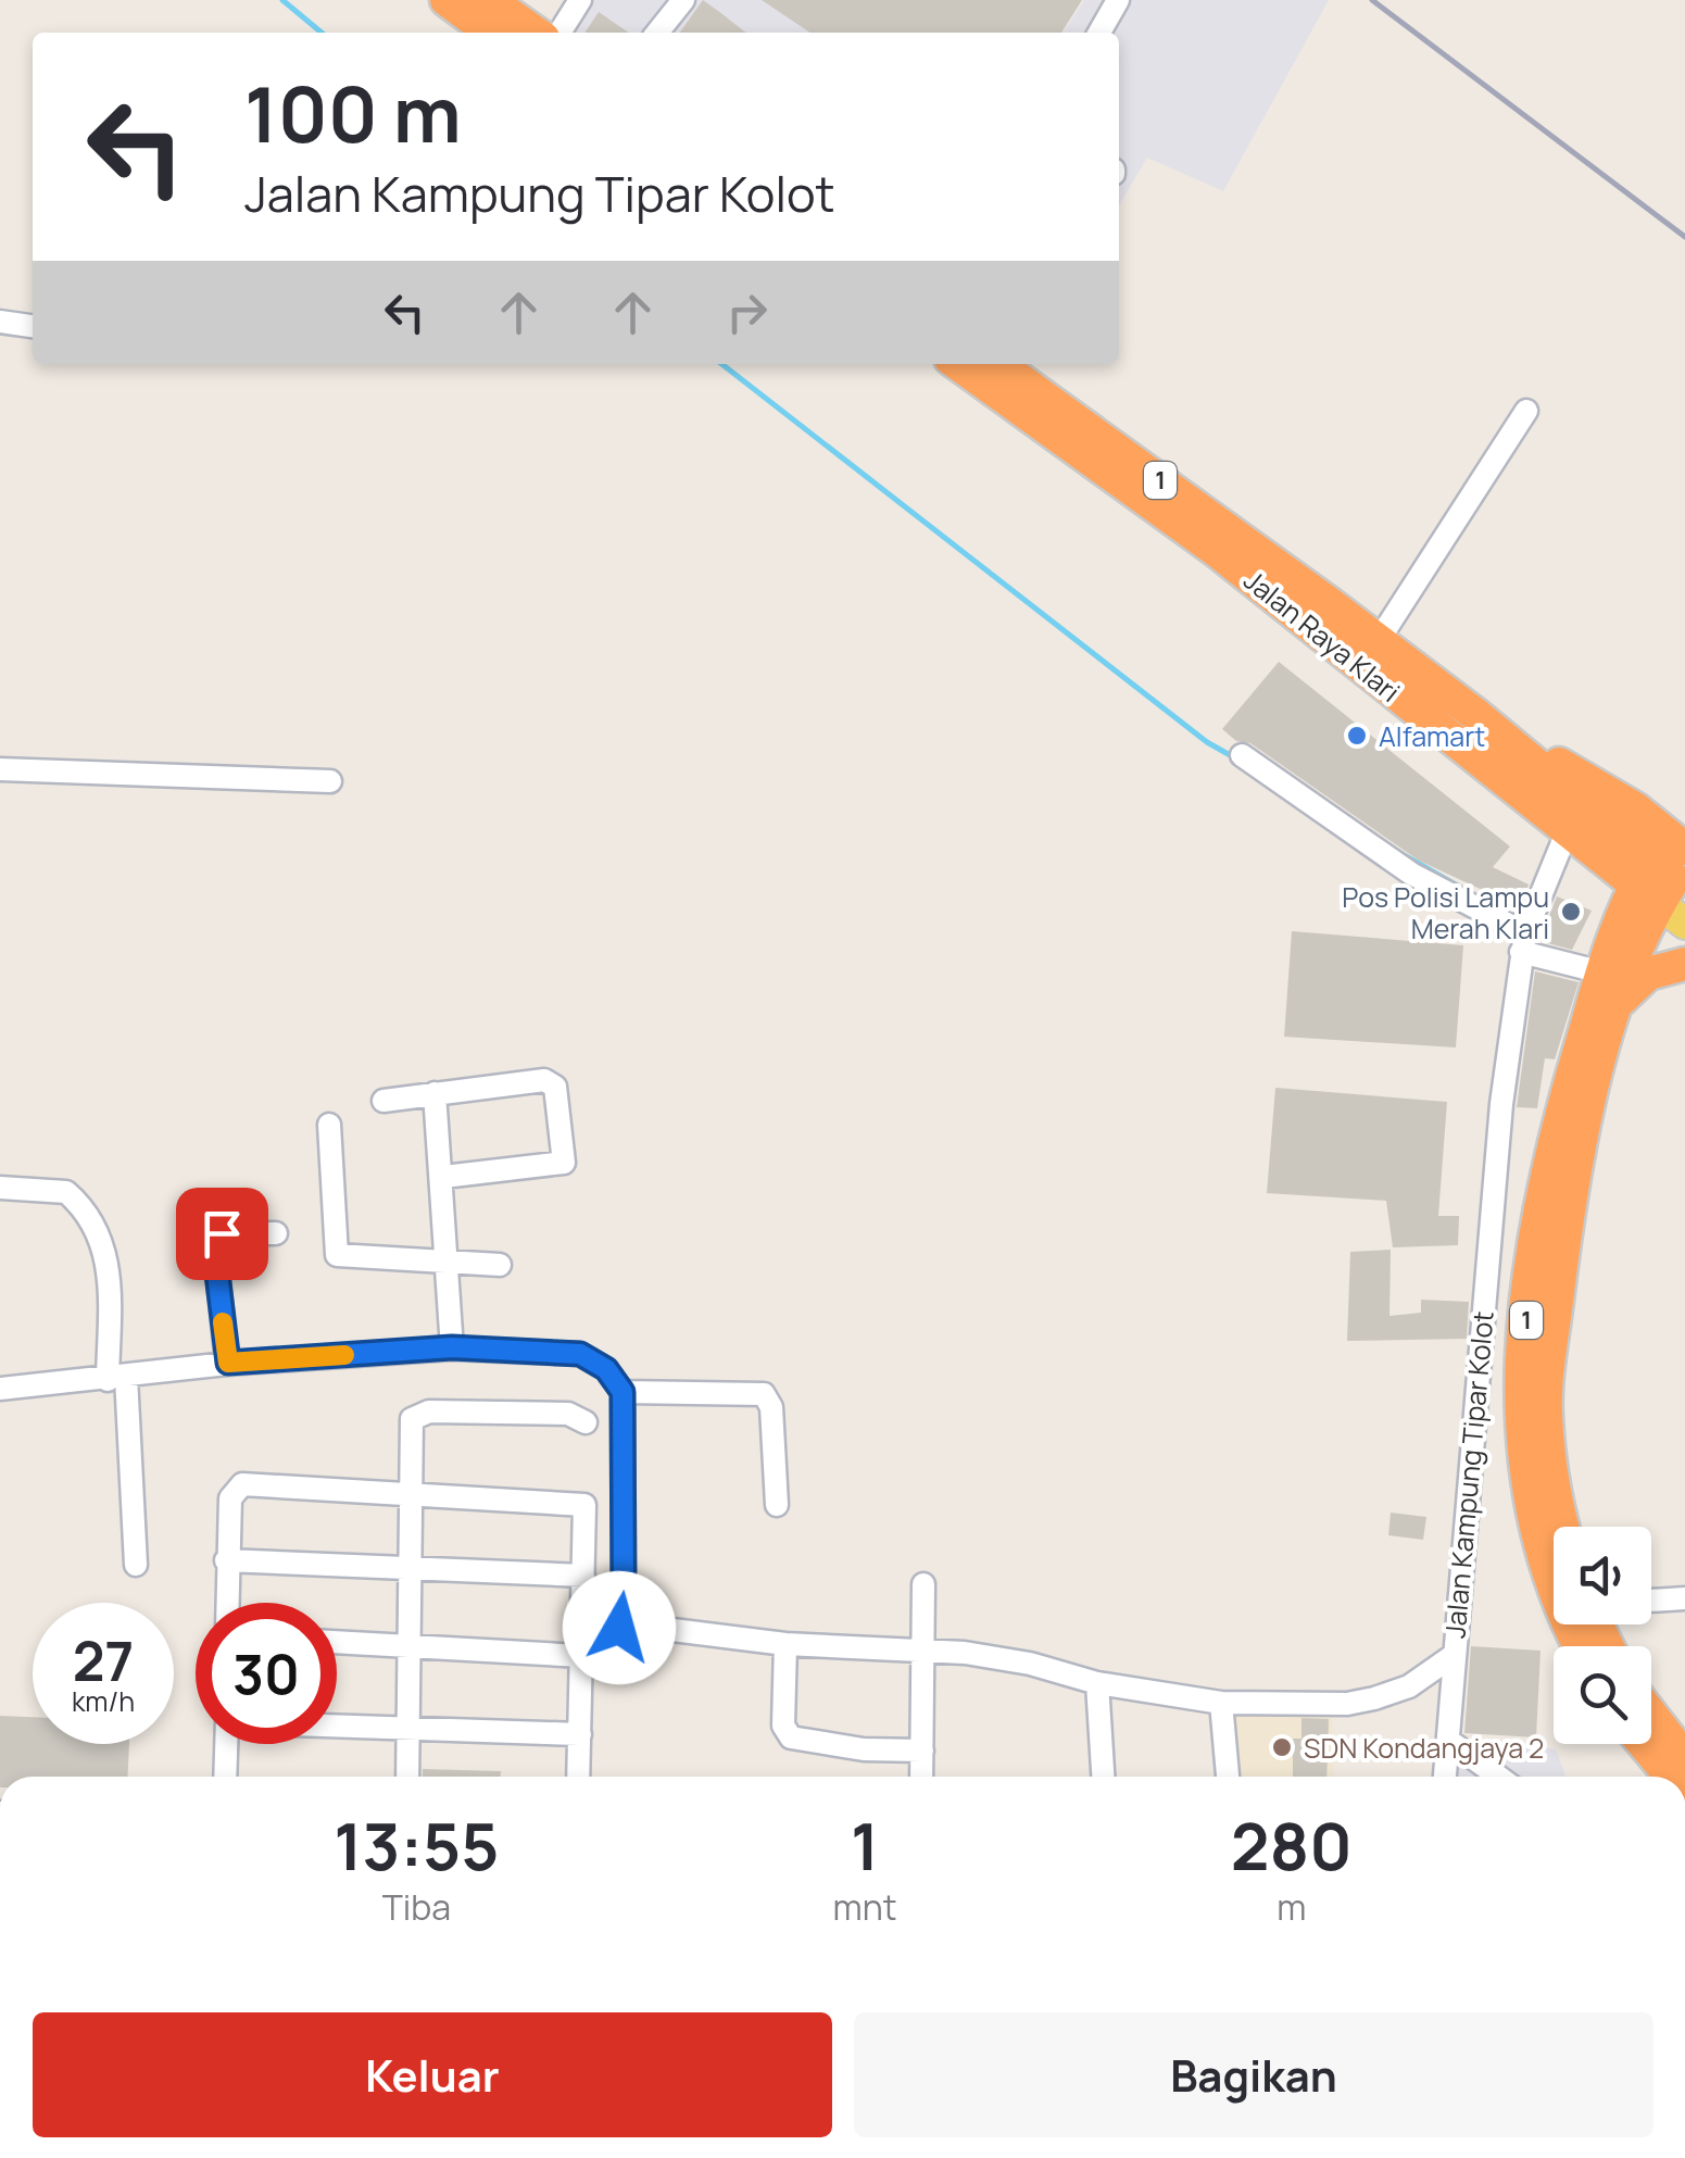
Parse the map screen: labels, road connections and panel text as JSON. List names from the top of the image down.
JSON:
{
  "streets": {
    "highway": ["1", "Jalan Raya Klari"],
    "street": ["Jalan Kampung Tipar Kolot"]
  },
  "crossings": [
    ["1", "Jalan Raya Klari"],
    ["Jalan Raya Klari", "Jalan Kampung Tipar Kolot"]
  ],
  "places": ["Alfamart", "Pos Polisi Lampu Merah Klari", "SDN Kondangjaya 2"],
  "page": {
    "turn": ["100 m", "Jalan Kampung Tipar Kolot"],
    "speed": "27 km/h",
    "limit": "30",
    "eta": [
      "13:55",
      "Tiba",
      "1",
      "mnt",
      "280",
      "m"
    ],
    "buttons": ["Keluar", "Bagikan"]
  }
}
